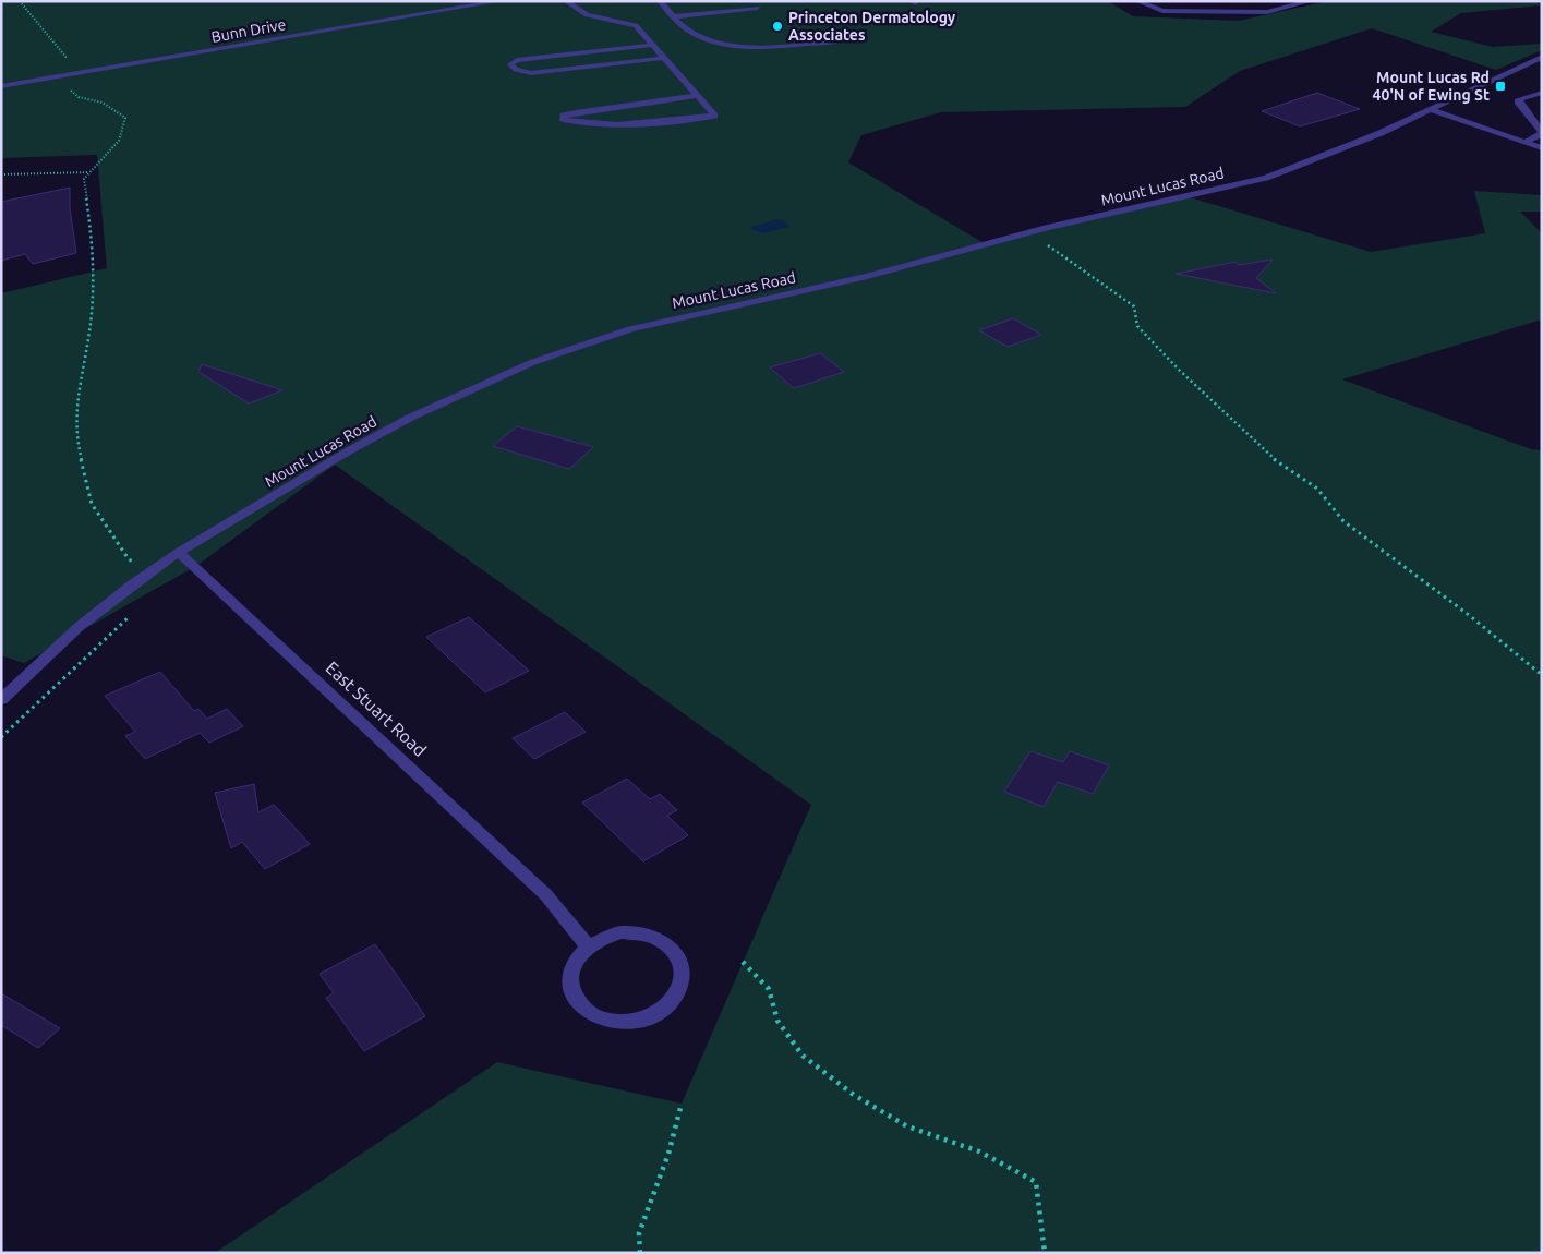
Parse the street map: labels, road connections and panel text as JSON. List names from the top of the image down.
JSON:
{
  "streets": {
    "street": ["Bunn Drive", "Mount Lucas Road", "East Stuart Road"]
  },
  "crossings": [
    ["Mount Lucas Road", "East Stuart Road"]
  ],
  "places": {
    "other": ["Princeton Dermatology Associates"],
    "transit": ["Mount Lucas Rd 40'N of Ewing St"]
  }
}
